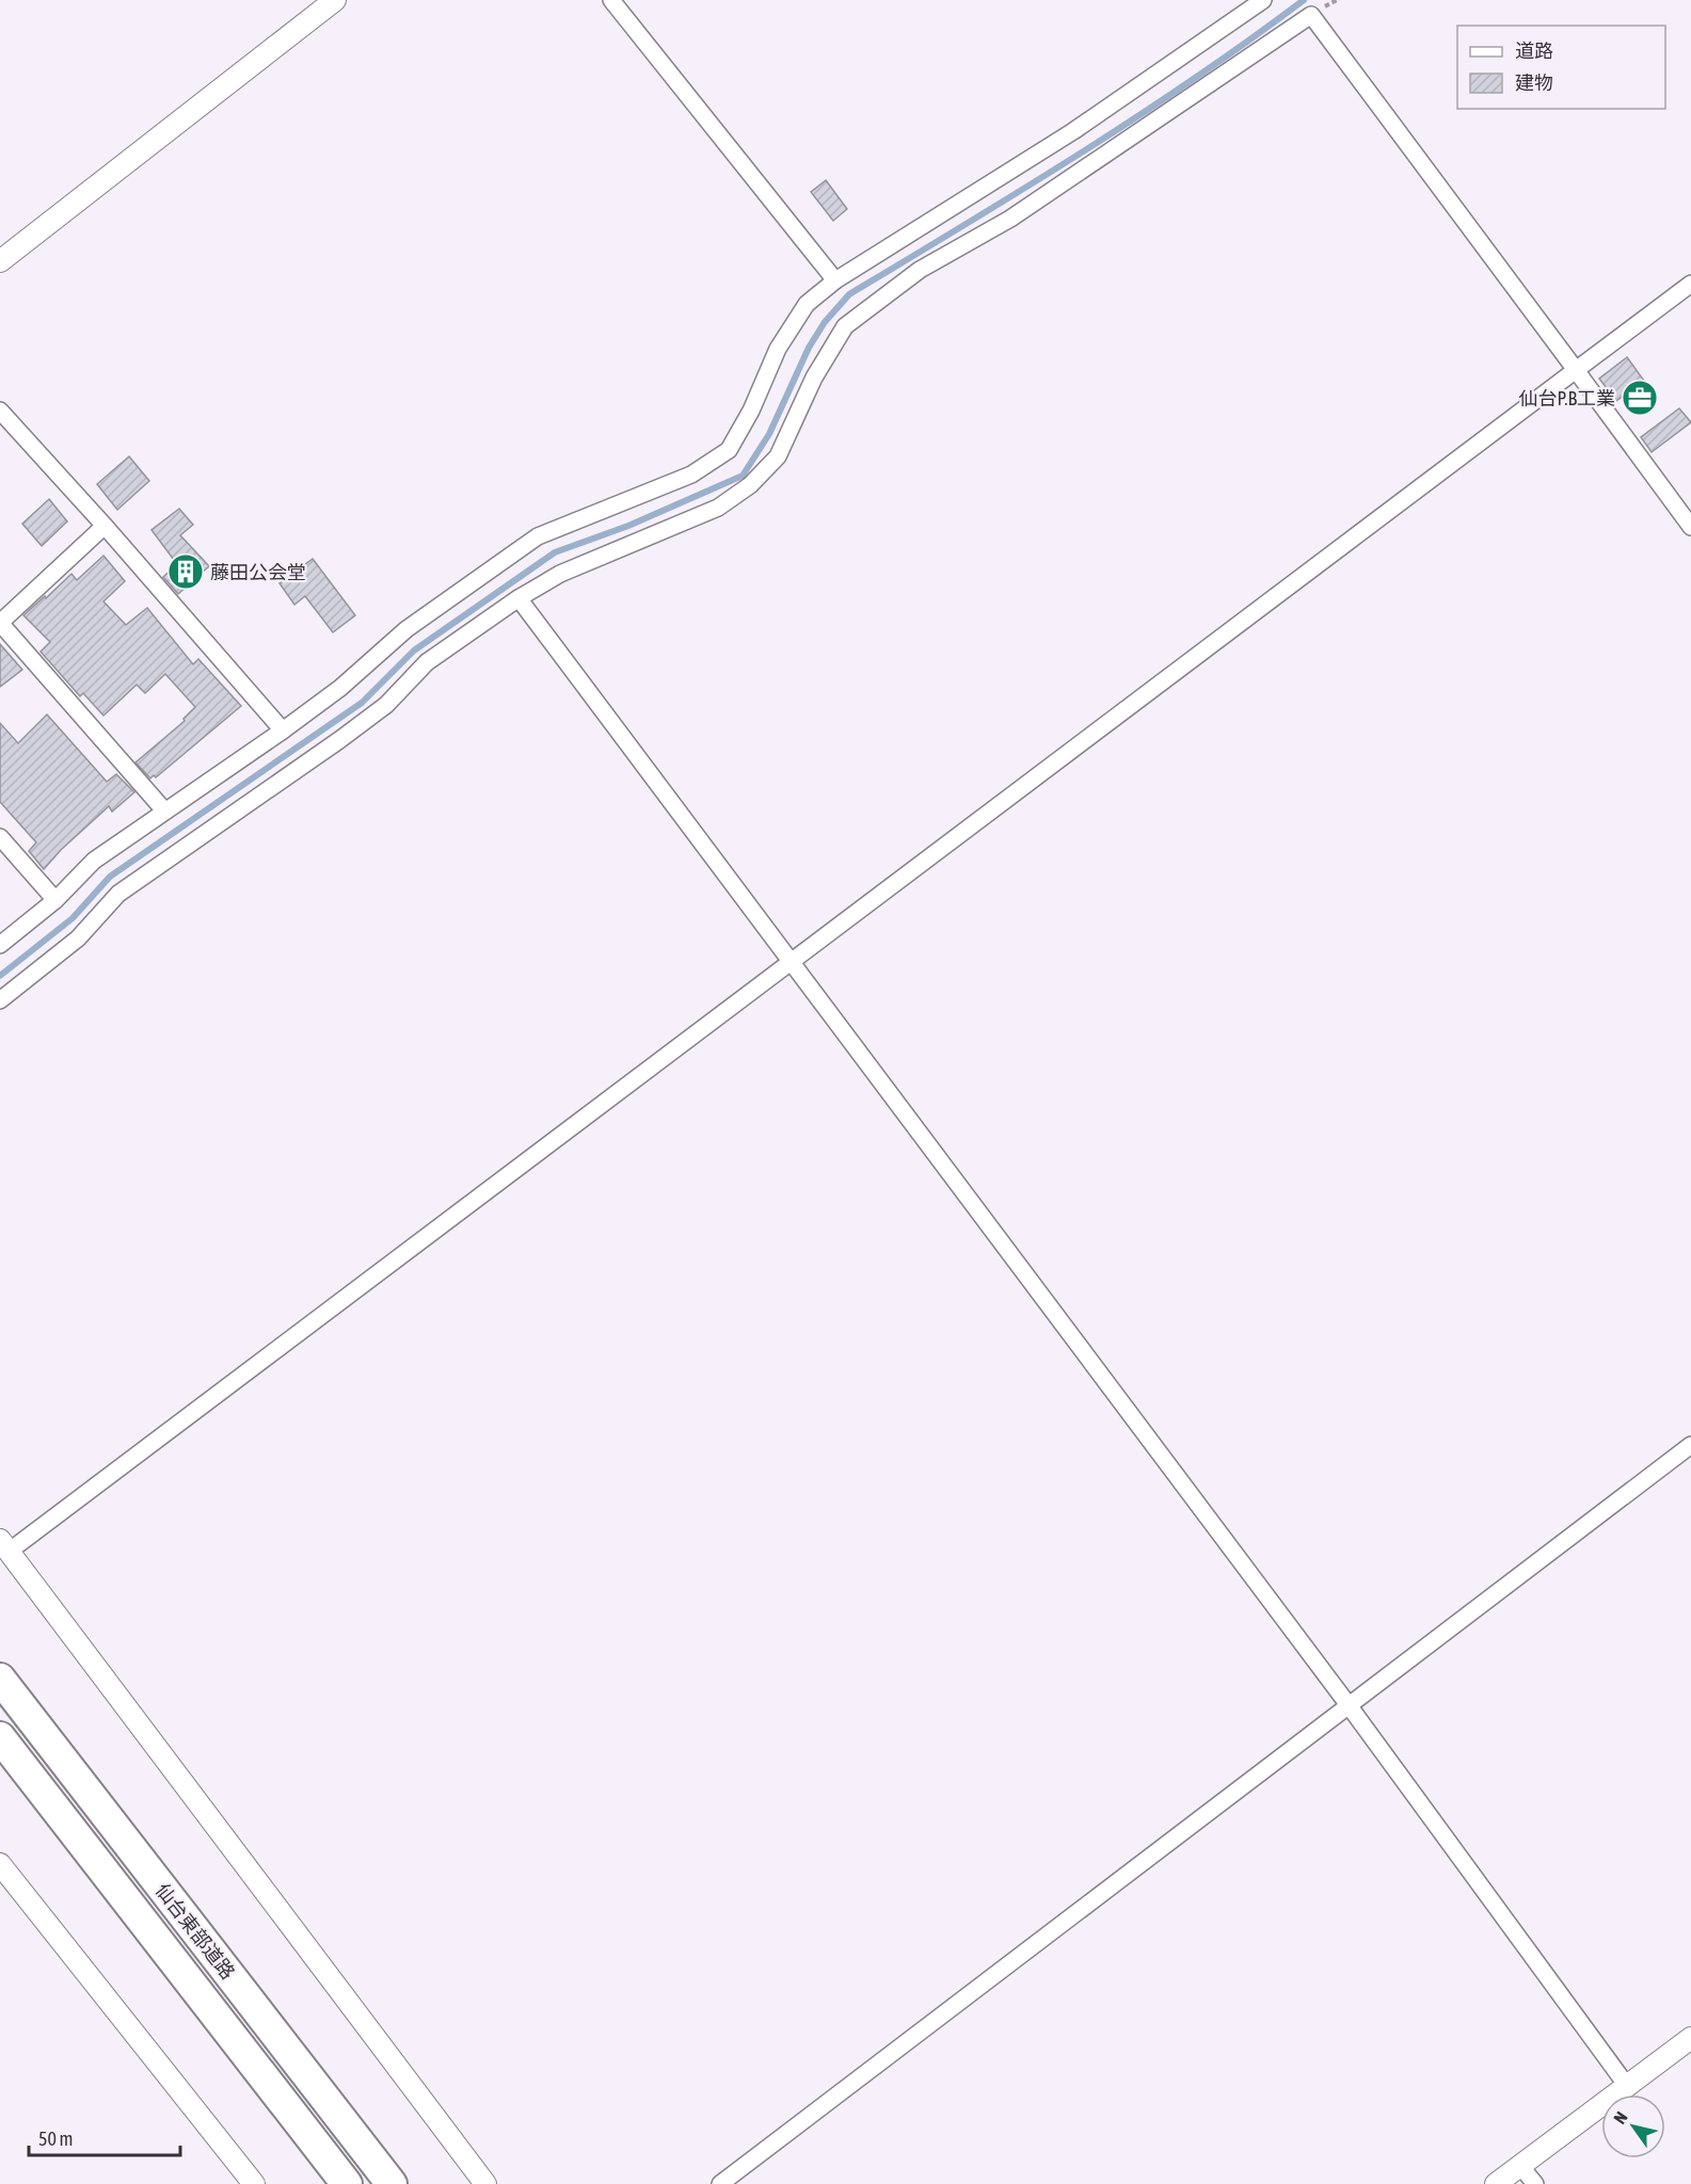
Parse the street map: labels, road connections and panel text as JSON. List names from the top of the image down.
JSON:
{
  "streets": {
    "highway": ["仙台東部道路"]
  },
  "places": {
    "office": ["仙台P.B工業"],
    "building": ["藤田公会堂"]
  },
  "legend": ["道路", "建物"],
  "scale_bar": "50 m",
  "north": "top left"
}
